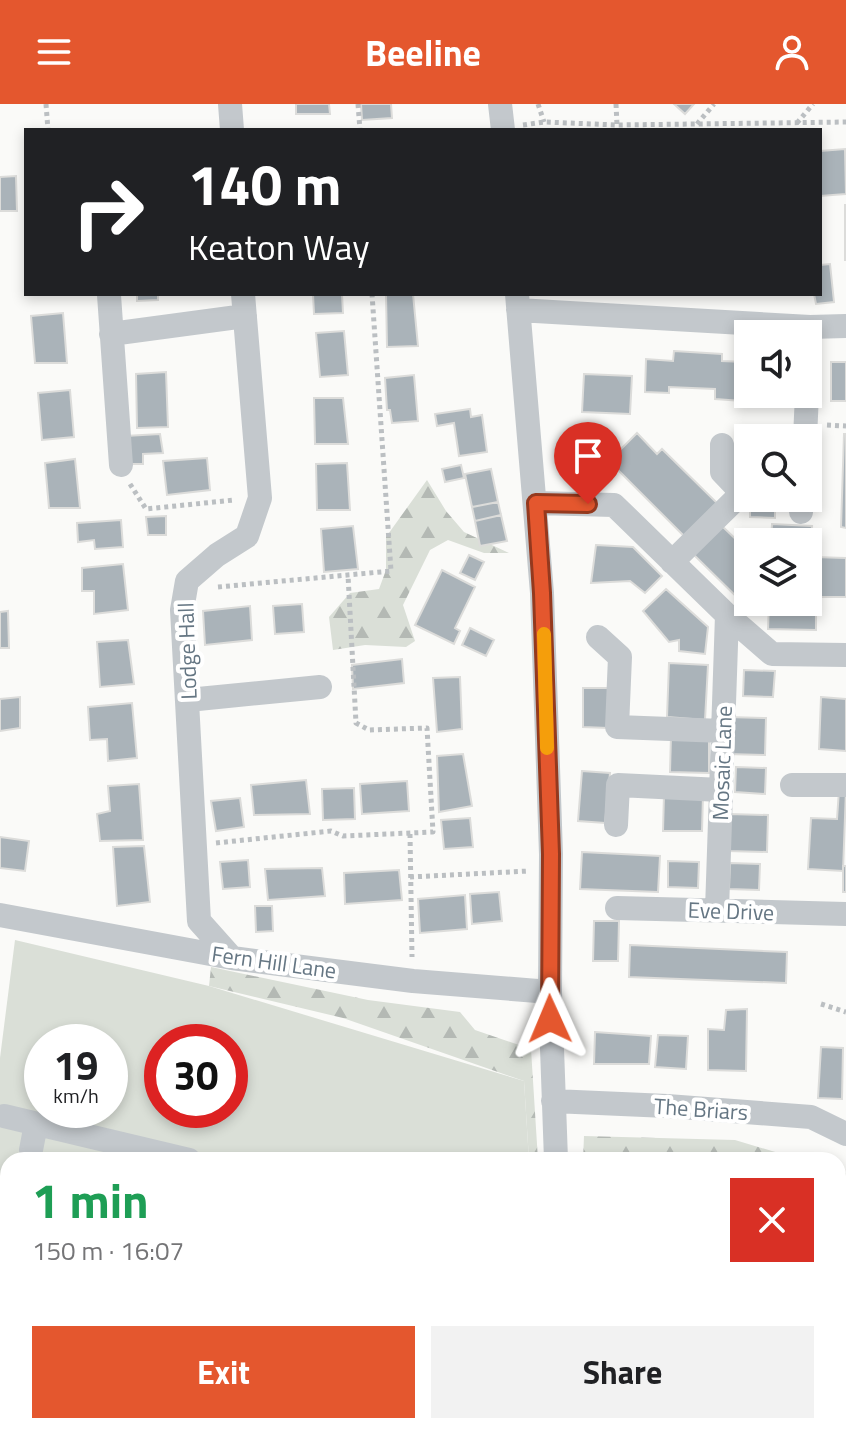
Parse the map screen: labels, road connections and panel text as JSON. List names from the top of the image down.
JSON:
{
  "streets": {
    "street": [
      "Lodge Hall",
      "Mosaic Lane",
      "Eve Drive",
      "Fern Hill Lane",
      "The Briars"
    ]
  },
  "crossings": [
    ["Lodge Hall", "Fern Hill Lane"],
    ["Mosaic Lane", "Eve Drive"]
  ],
  "page": {
    "header": "Beeline",
    "turn": ["140 m", "Keaton Way"],
    "speed": "19 km/h",
    "limit": "30",
    "heading": ["1 min", "150 m · 16:07"],
    "buttons": ["Exit", "Share"]
  }
}
